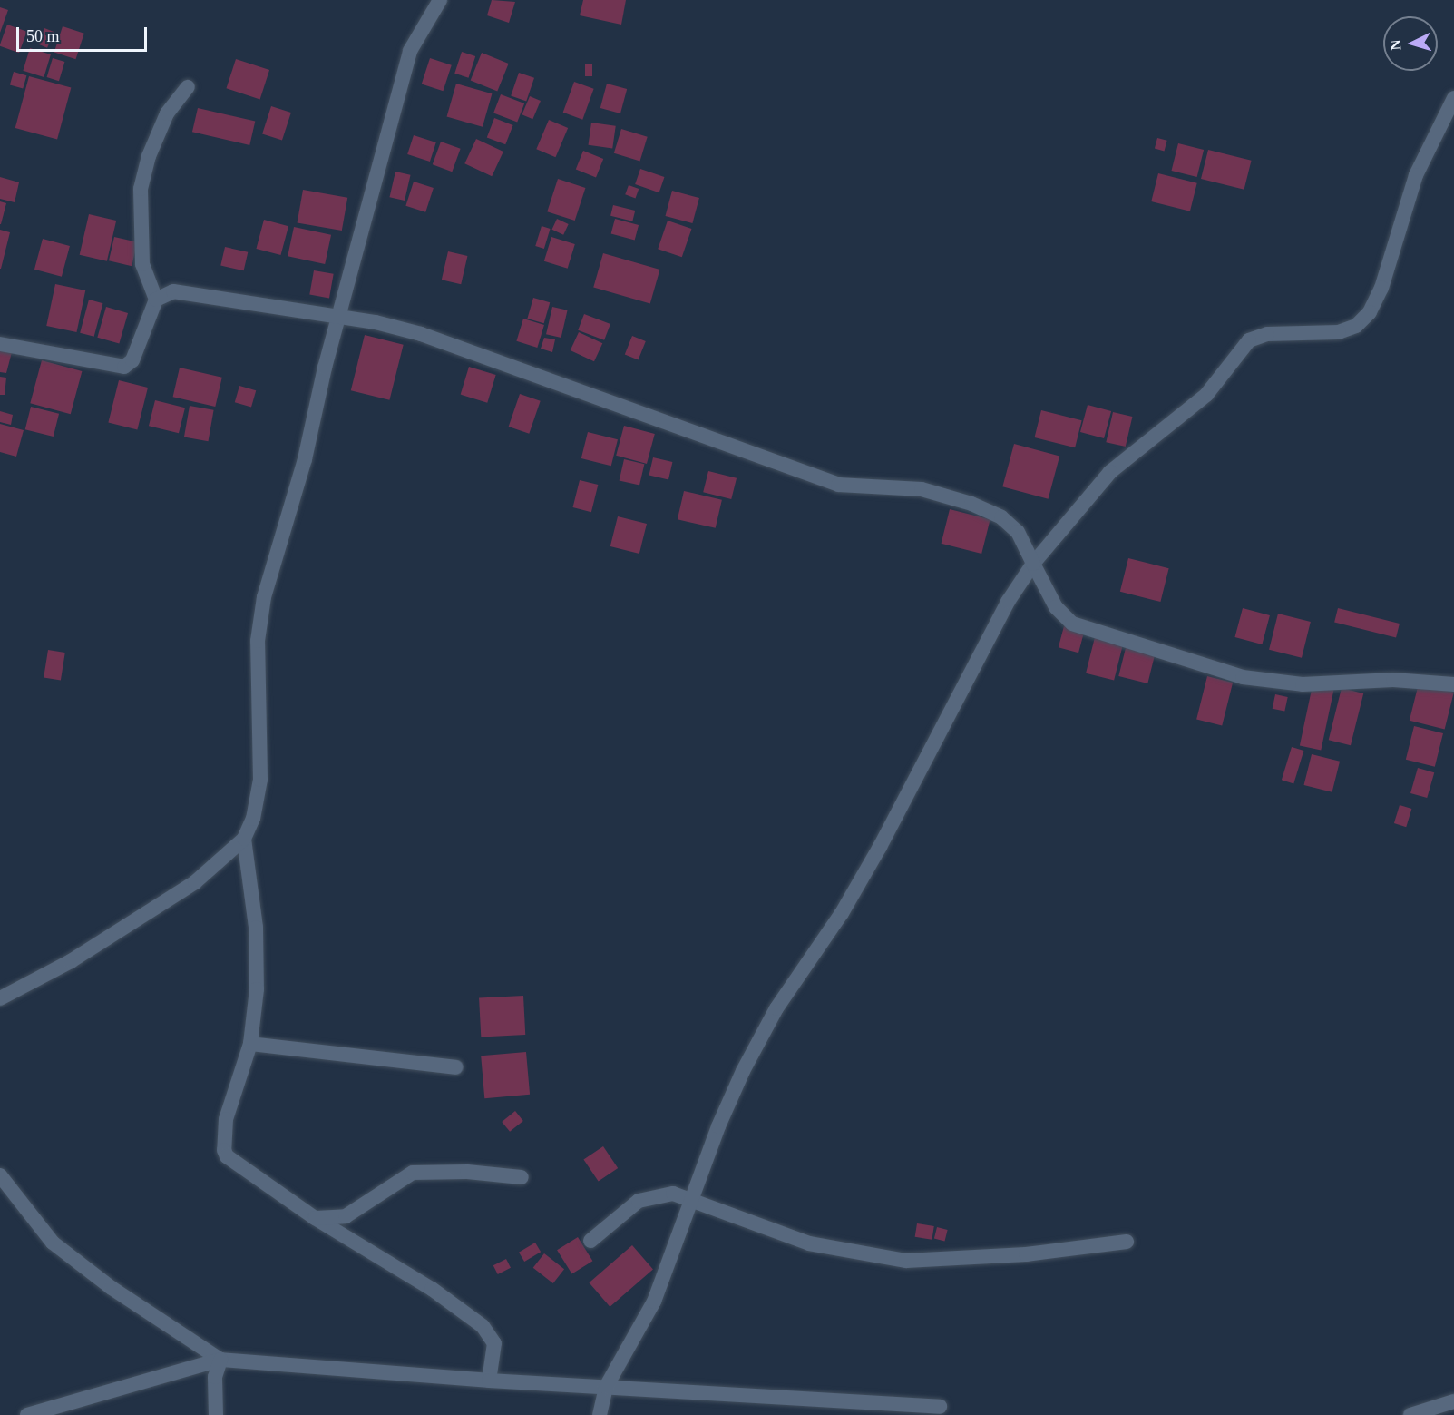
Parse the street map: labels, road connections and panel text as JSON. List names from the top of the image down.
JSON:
{
  "scale_bar": "50 m",
  "north": "left"
}
